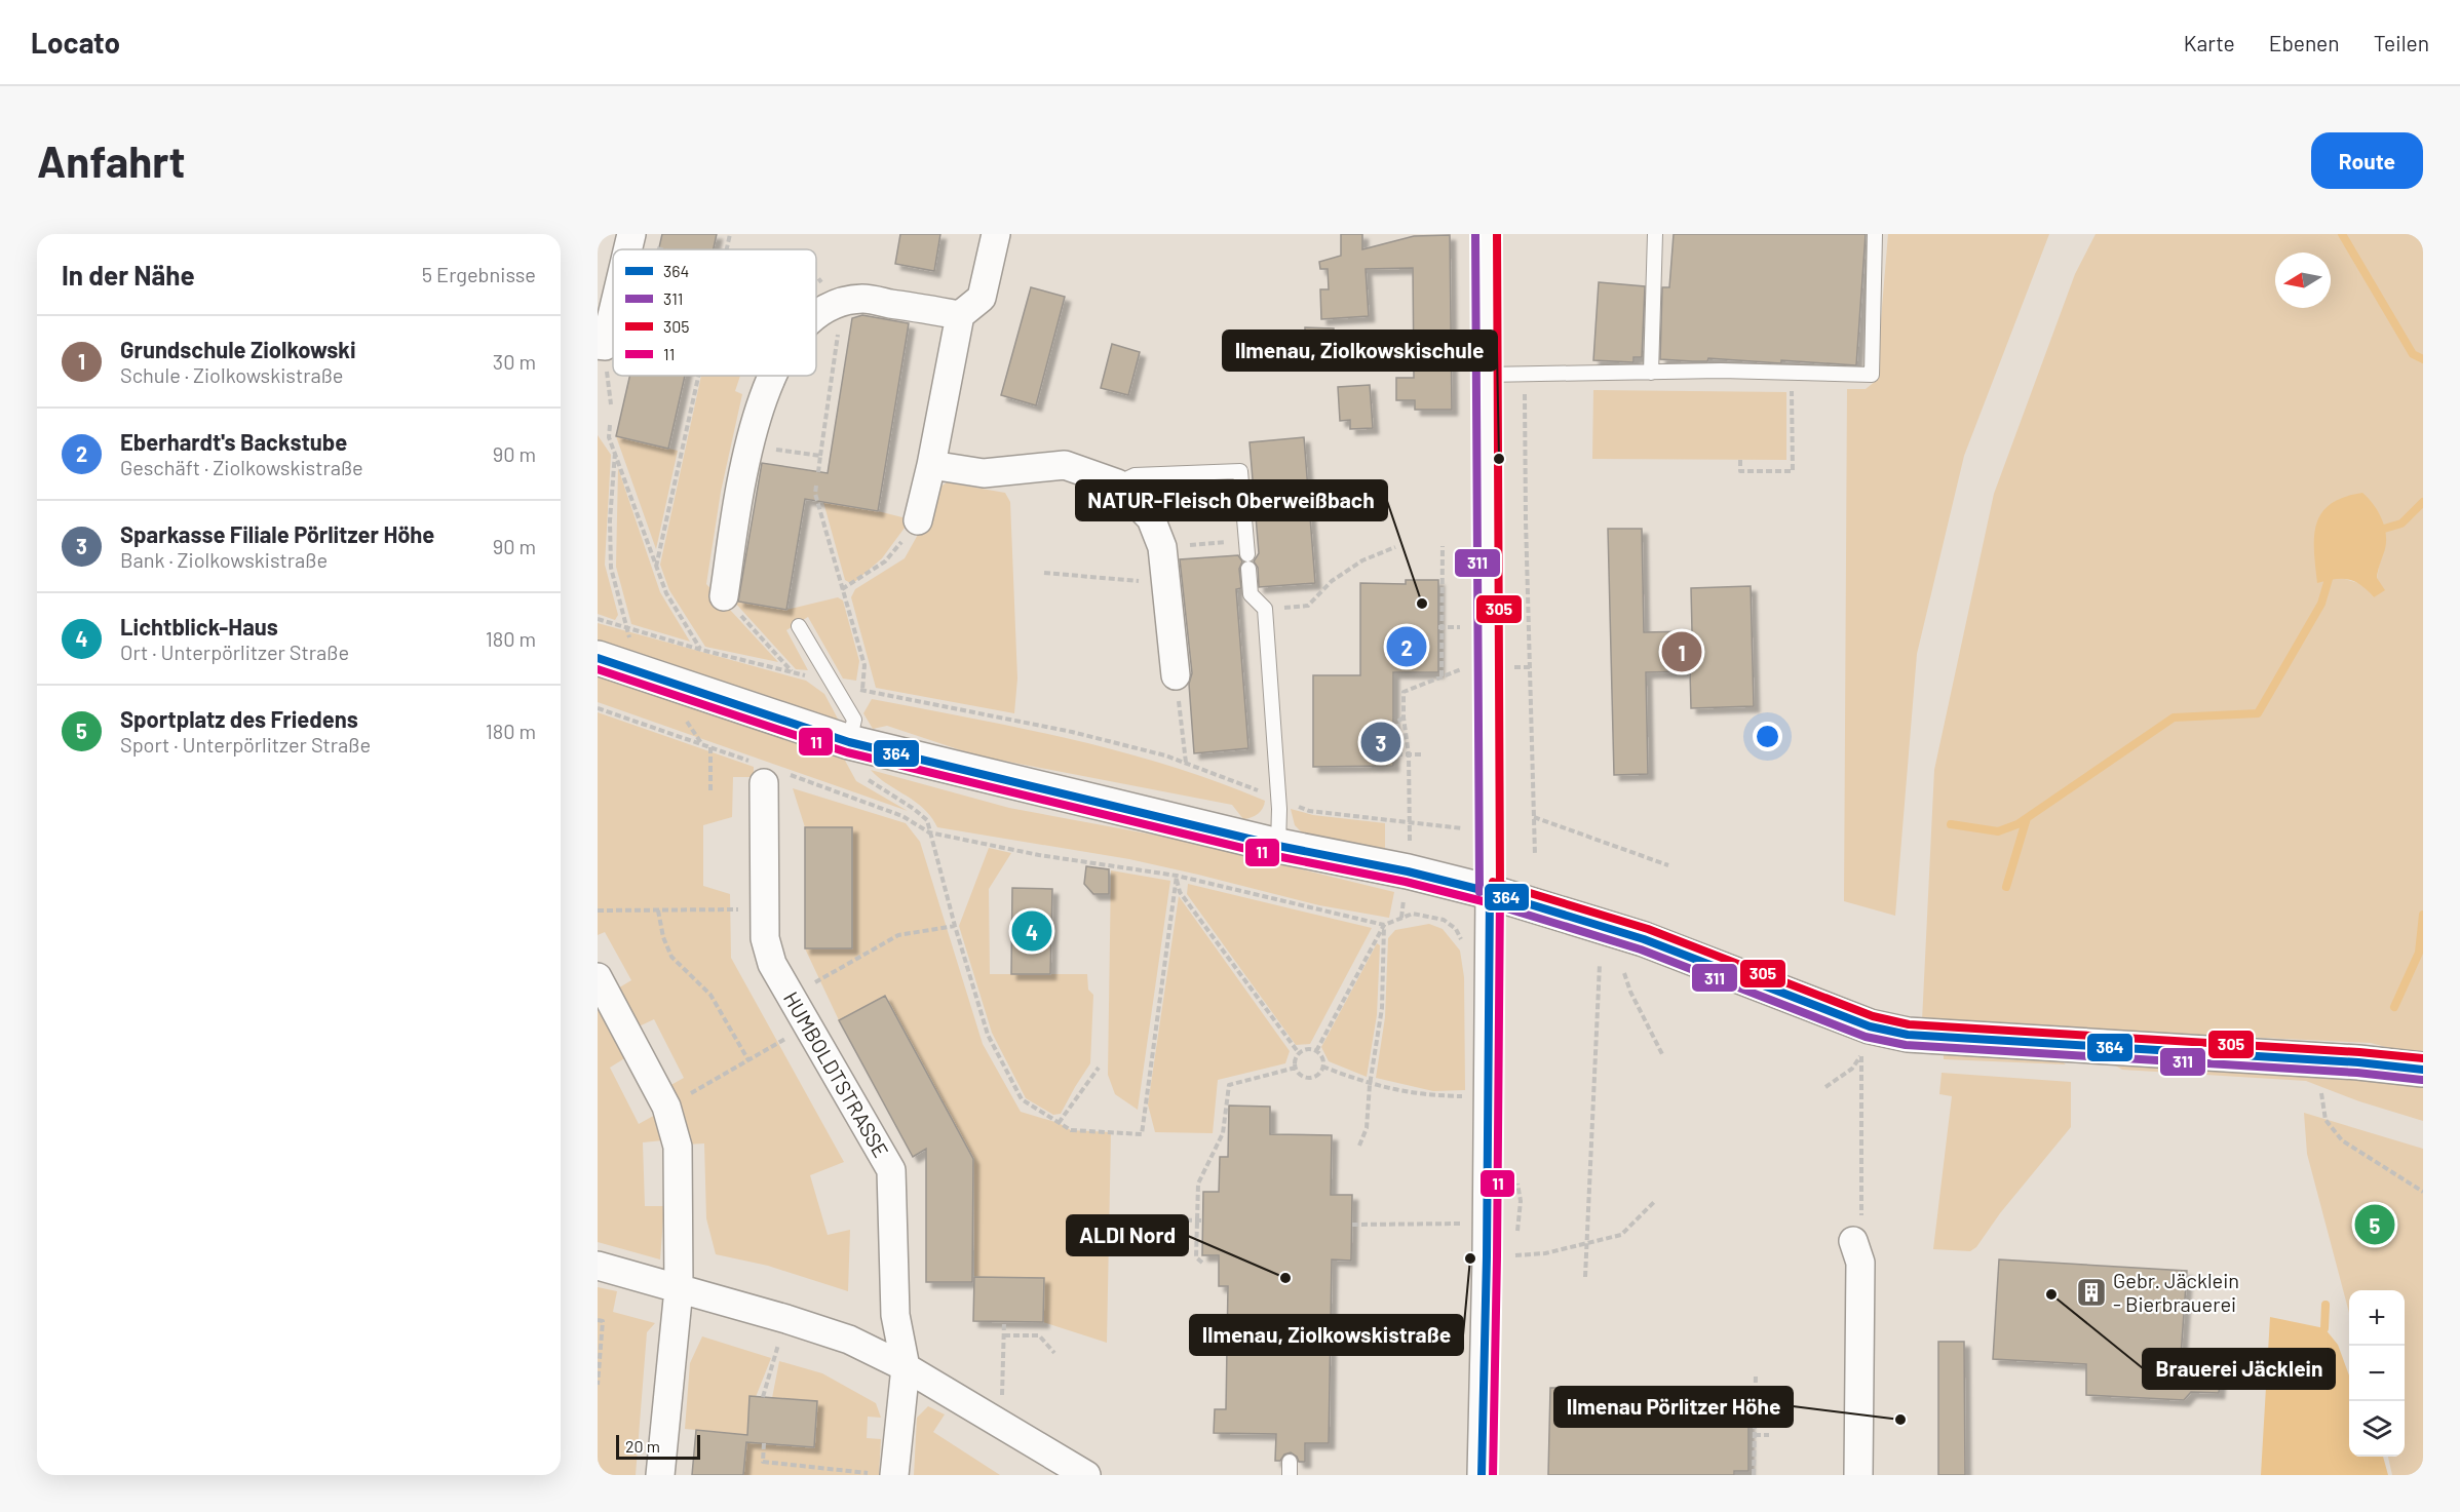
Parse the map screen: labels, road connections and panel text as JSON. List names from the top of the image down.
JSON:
{
  "streets": {
    "street": ["HUMBOLDTSTRASSE"]
  },
  "places": {
    "other": [
      "Ilmenau, Ziolkowskischule",
      "NATUR-Fleisch Oberweißbach",
      "Ilmenau, Ziolkowskistraße",
      "ALDI Nord",
      "Brauerei Jäcklein",
      "Ilmenau Pörlitzer Höhe"
    ],
    "building": ["Gebr. Jäcklein - Bierbrauerei"]
  },
  "lines": [
    "transit line 311",
    "transit line 305",
    "transit line 364",
    "transit line 11"
  ],
  "legend": [
    "364",
    "311",
    "305",
    "11"
  ],
  "scale_bar": "20 m",
  "north": "left",
  "page": {
    "header": "Locato",
    "nav": ["Karte", "Ebenen", "Teilen"],
    "buttons": "Route",
    "title": "Anfahrt",
    "heading": ["In der Nähe", "5 Ergebnisse"],
    "list": [
      {
        "mark": "1",
        "name": "Grundschule Ziolkowski",
        "note": "Schule · Ziolkowskistraße",
        "value": "30 m"
      },
      {
        "mark": "2",
        "name": "Eberhardt's Backstube",
        "note": "Geschäft · Ziolkowskistraße",
        "value": "90 m"
      },
      {
        "mark": "3",
        "name": "Sparkasse Filiale Pörlitzer Höhe",
        "note": "Bank · Ziolkowskistraße",
        "value": "90 m"
      },
      {
        "mark": "4",
        "name": "Lichtblick-Haus",
        "note": "Ort · Unterpörlitzer Straße",
        "value": "180 m"
      },
      {
        "mark": "5",
        "name": "Sportplatz des Friedens",
        "note": "Sport · Unterpörlitzer Straße",
        "value": "180 m"
      }
    ],
    "pins": [
      "2",
      "1",
      "3",
      "4",
      "5"
    ],
    "map_buttons": ["+", "−"],
    "scale": "20 m"
  }
}
